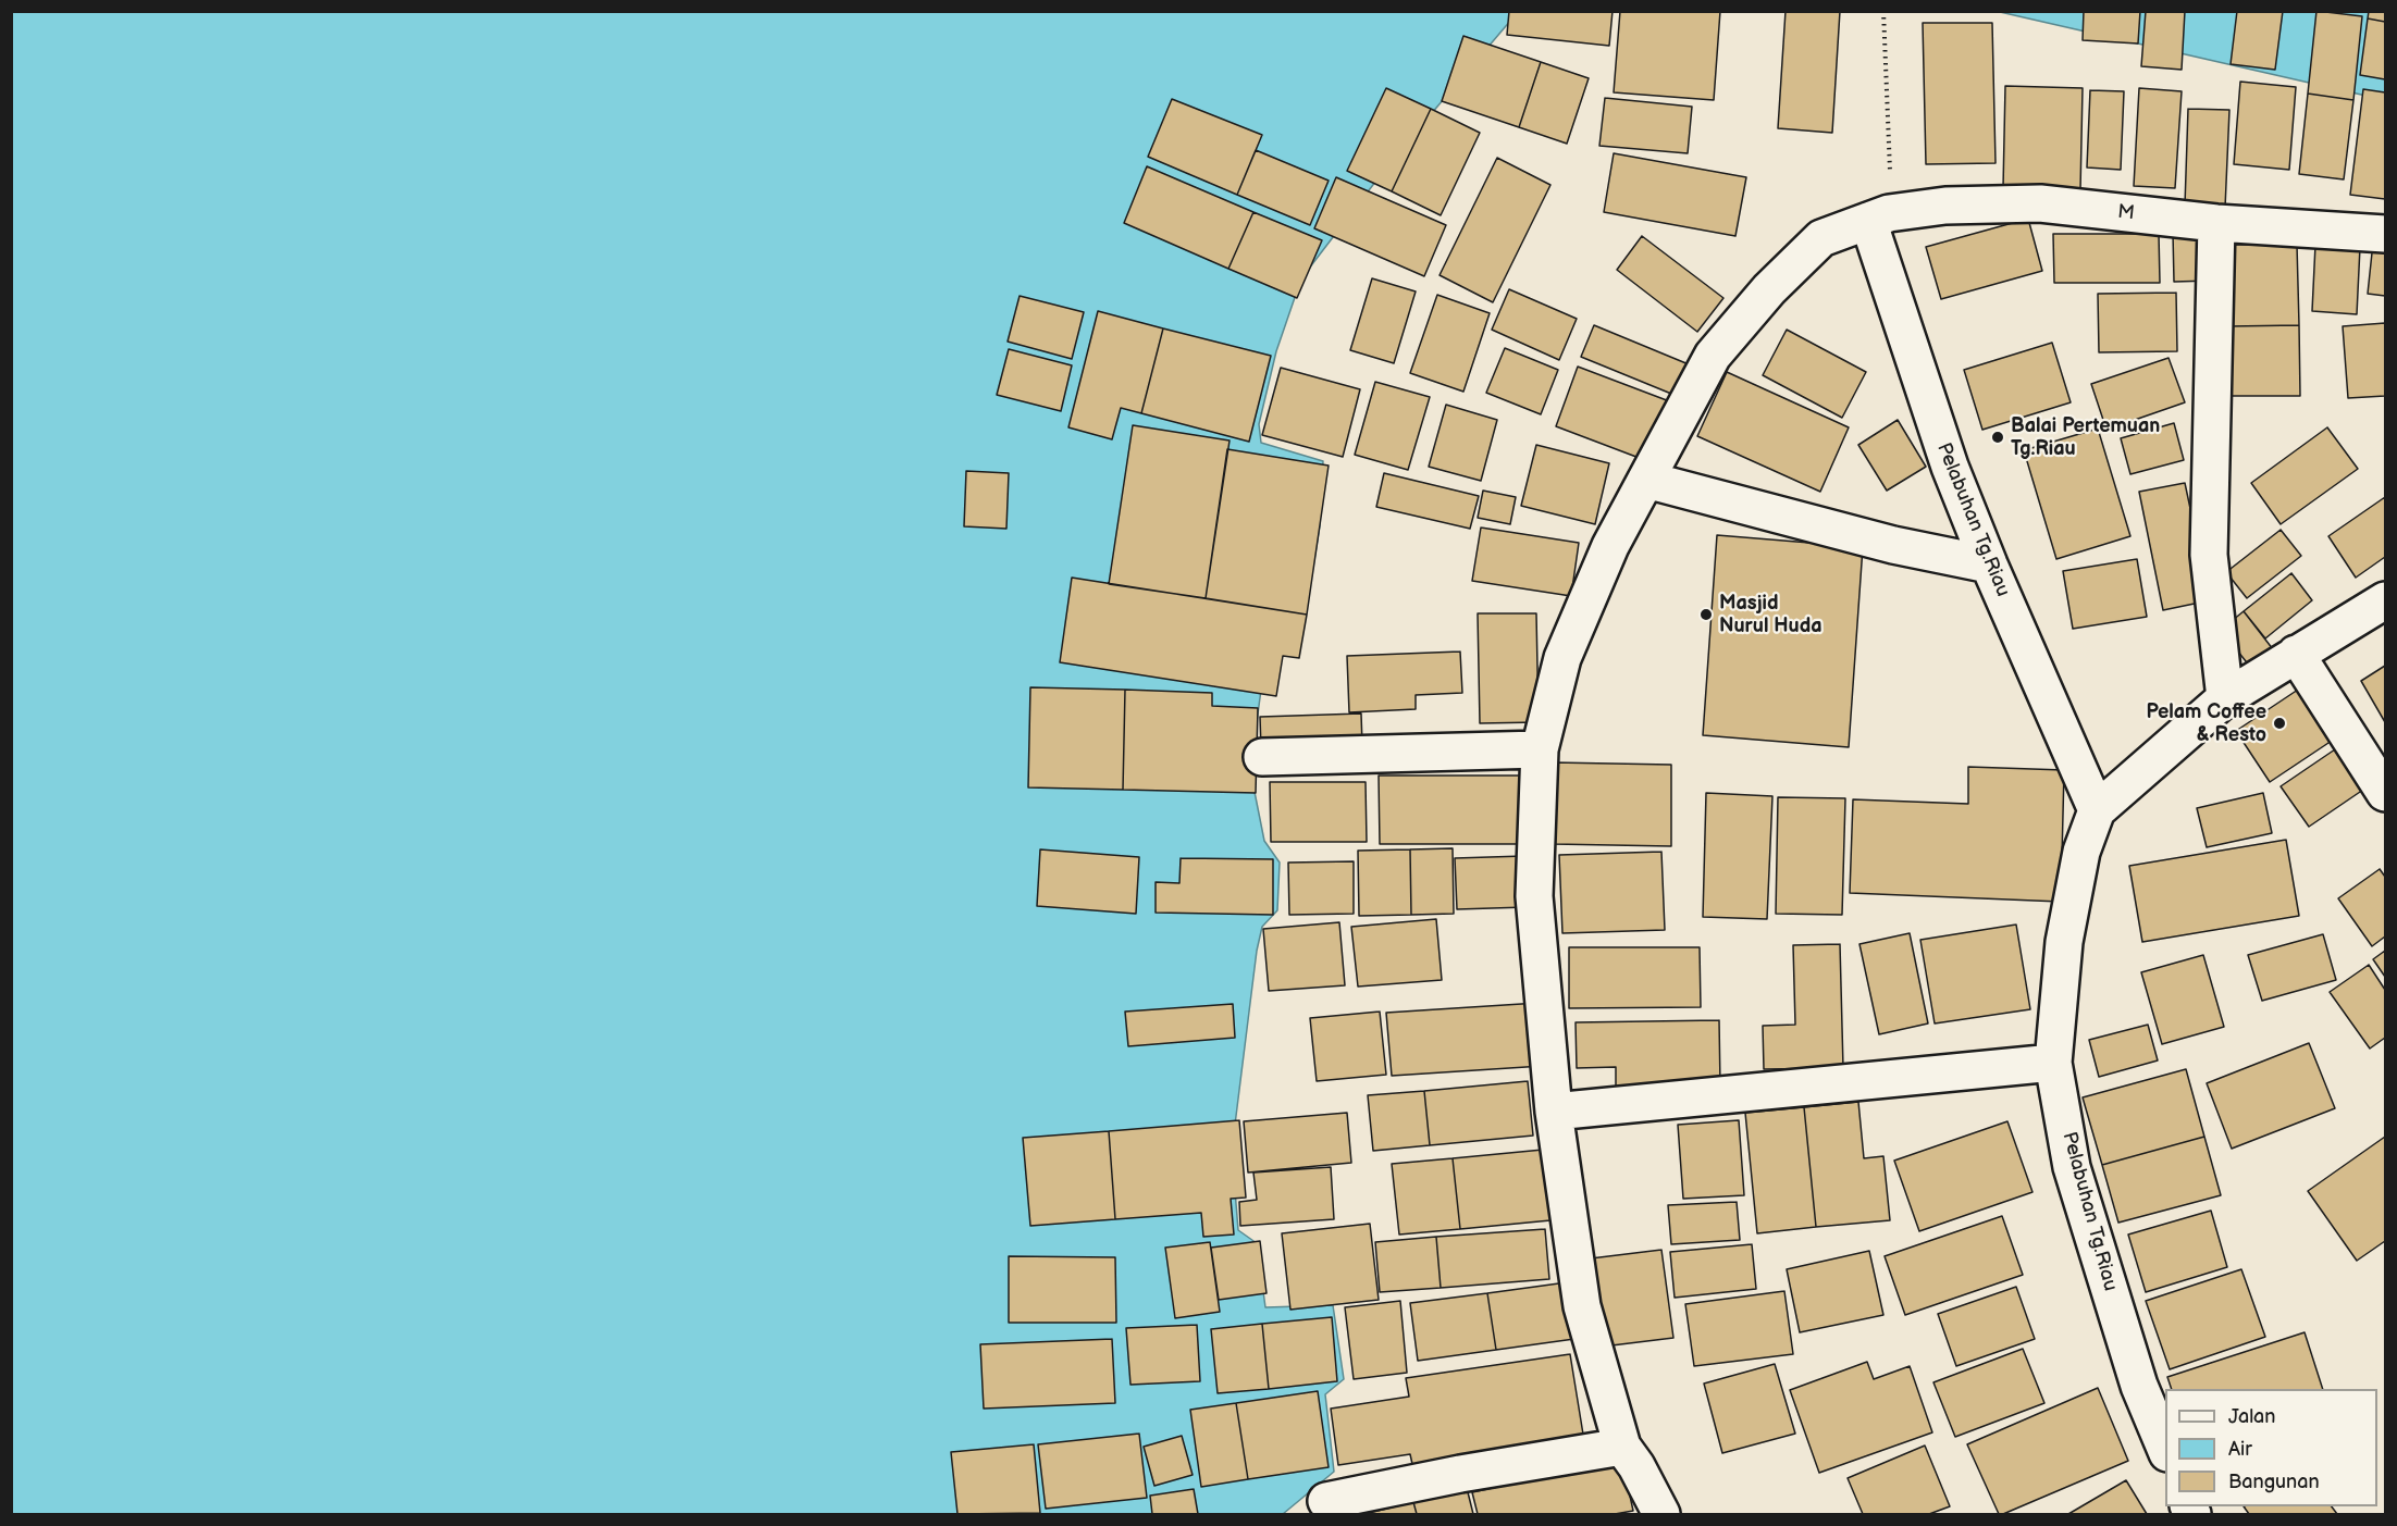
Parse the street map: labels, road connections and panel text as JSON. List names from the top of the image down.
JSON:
{
  "streets": {
    "street": ["M", "Pelabuhan Tg.Riau"]
  },
  "crossings": [
    ["M", "Pelabuhan Tg.Riau"]
  ],
  "places": ["Balai Pertemuan Tg.Riau", "Masjid Nurul Huda", "Pelam Coffee & Resto"],
  "legend": ["Jalan", "Air", "Bangunan"]
}
